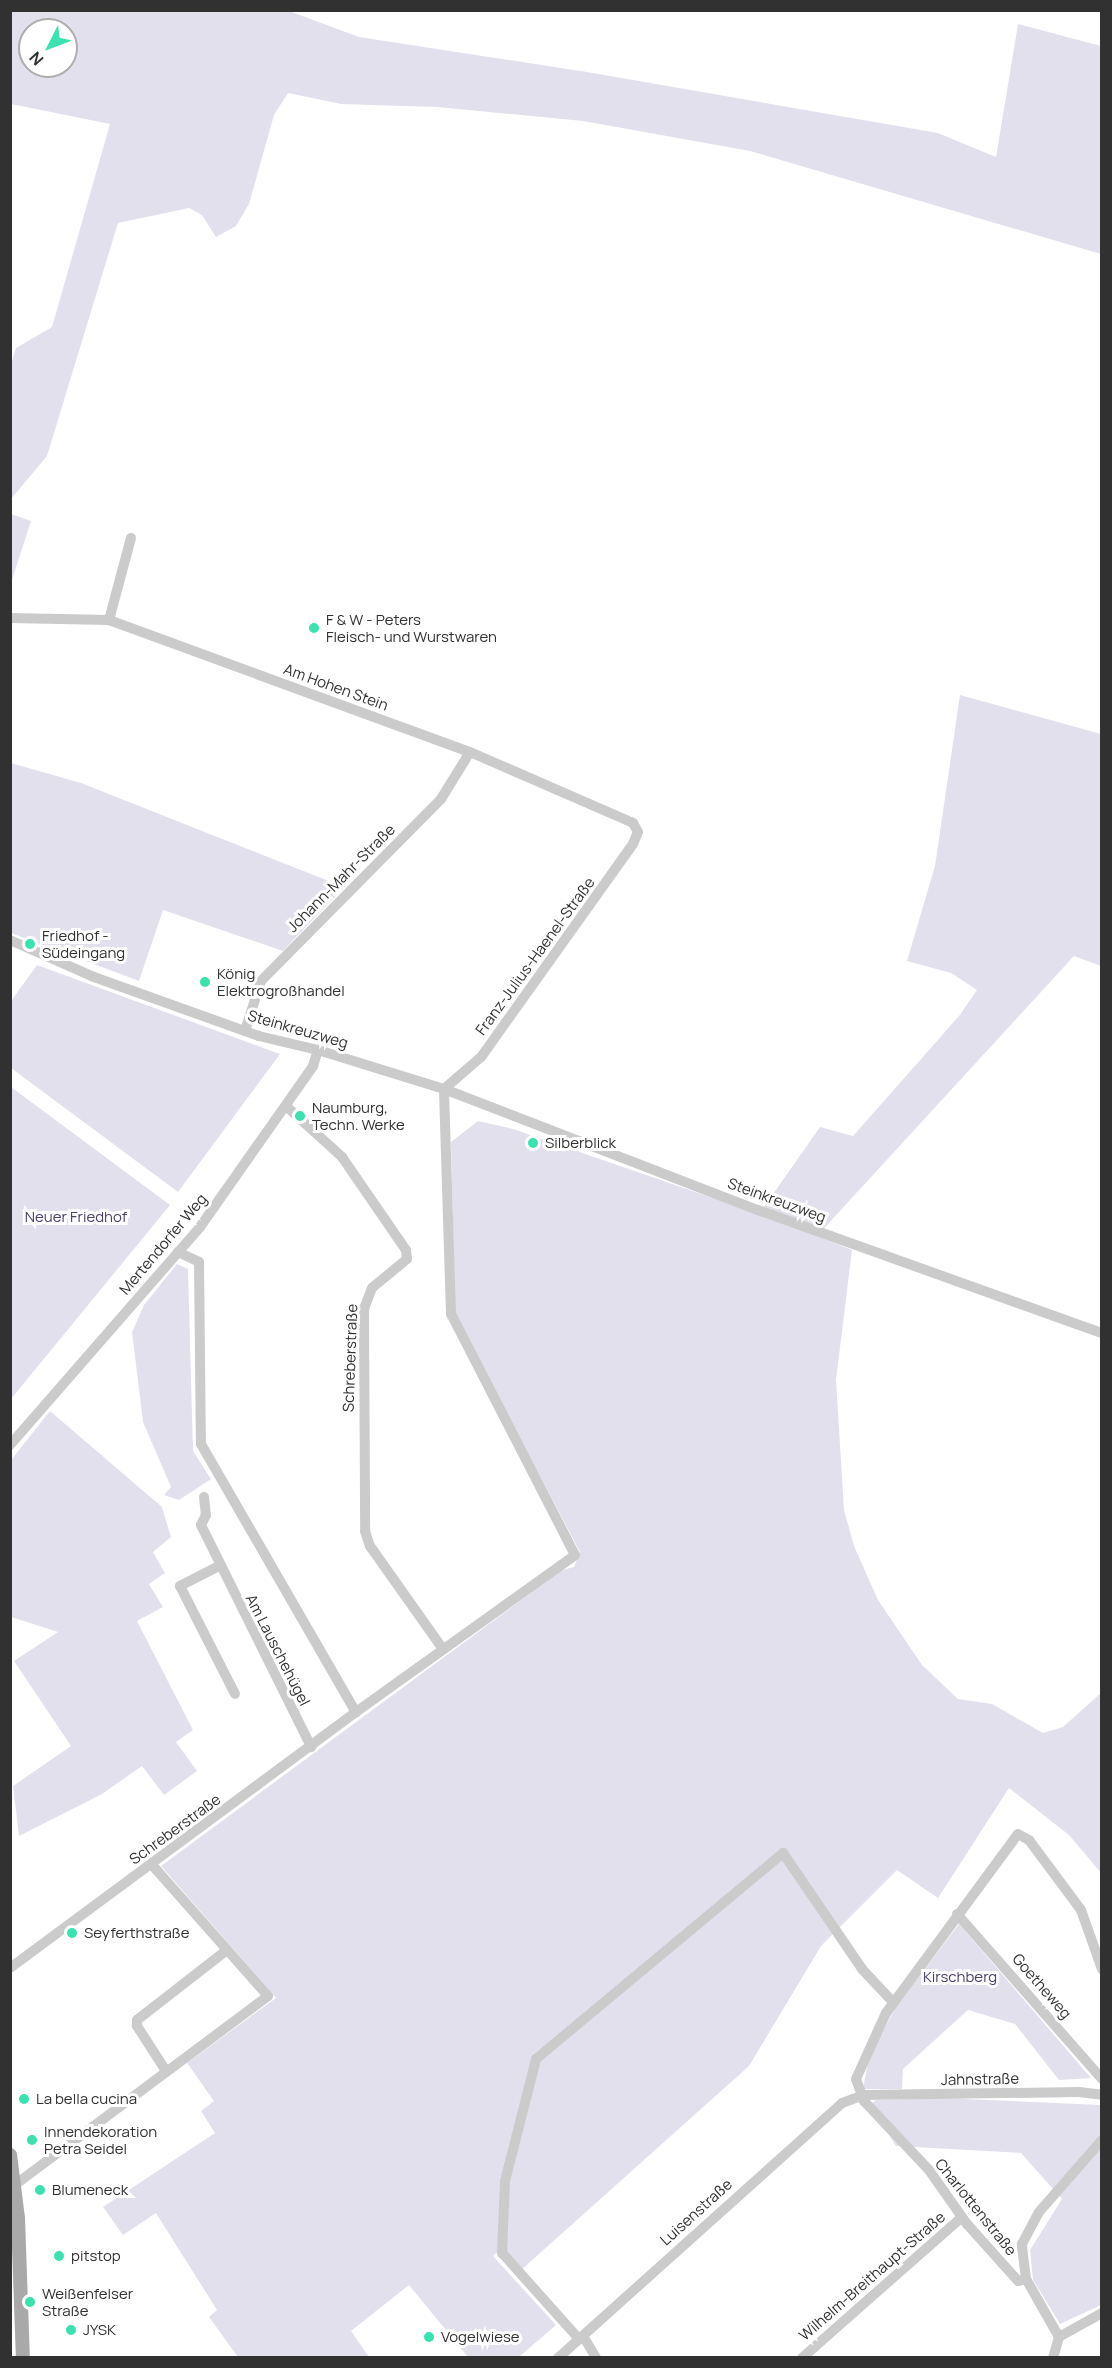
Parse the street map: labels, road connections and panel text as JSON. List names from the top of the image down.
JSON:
{
  "streets": {
    "street": [
      "Am Hohen Stein",
      "Johann-Mahr-Straße",
      "Franz-Julius-Haenel-Straße",
      "Steinkreuzweg",
      "Mertendorfer Weg",
      "Schreberstraße",
      "Am Lauschehügel",
      "Goetheweg",
      "Jahnstraße",
      "Charlottenstraße",
      "Luisenstraße",
      "Wilhelm-Breithaupt-Straße"
    ]
  },
  "crossings": [
    ["Am Hohen Stein", "Johann-Mahr-Straße"],
    ["Am Hohen Stein", "Franz-Julius-Haenel-Straße"],
    ["Johann-Mahr-Straße", "Steinkreuzweg"],
    ["Franz-Julius-Haenel-Straße", "Steinkreuzweg"],
    ["Franz-Julius-Haenel-Straße", "Schreberstraße"],
    ["Steinkreuzweg", "Mertendorfer Weg"],
    ["Steinkreuzweg", "Schreberstraße"],
    ["Mertendorfer Weg", "Schreberstraße"],
    ["Schreberstraße", "Am Lauschehügel"],
    ["Jahnstraße", "Charlottenstraße"],
    ["Jahnstraße", "Luisenstraße"],
    ["Charlottenstraße", "Luisenstraße"],
    ["Charlottenstraße", "Wilhelm-Breithaupt-Straße"]
  ],
  "parks": ["Neuer Friedhof", "Kirschberg"],
  "places": [
    "F & W - Peters Fleisch- und Wurstwaren",
    "Friedhof - Südeingang",
    "König Elektrogroßhandel",
    "Naumburg, Techn. Werke",
    "Silberblick",
    "Seyferthstraße",
    "La bella cucina",
    "Innendekoration Petra Seidel",
    "Blumeneck",
    "pitstop",
    "Weißenfelser Straße",
    "JYSK",
    "Vogelwiese"
  ],
  "north": "bottom left"
}
